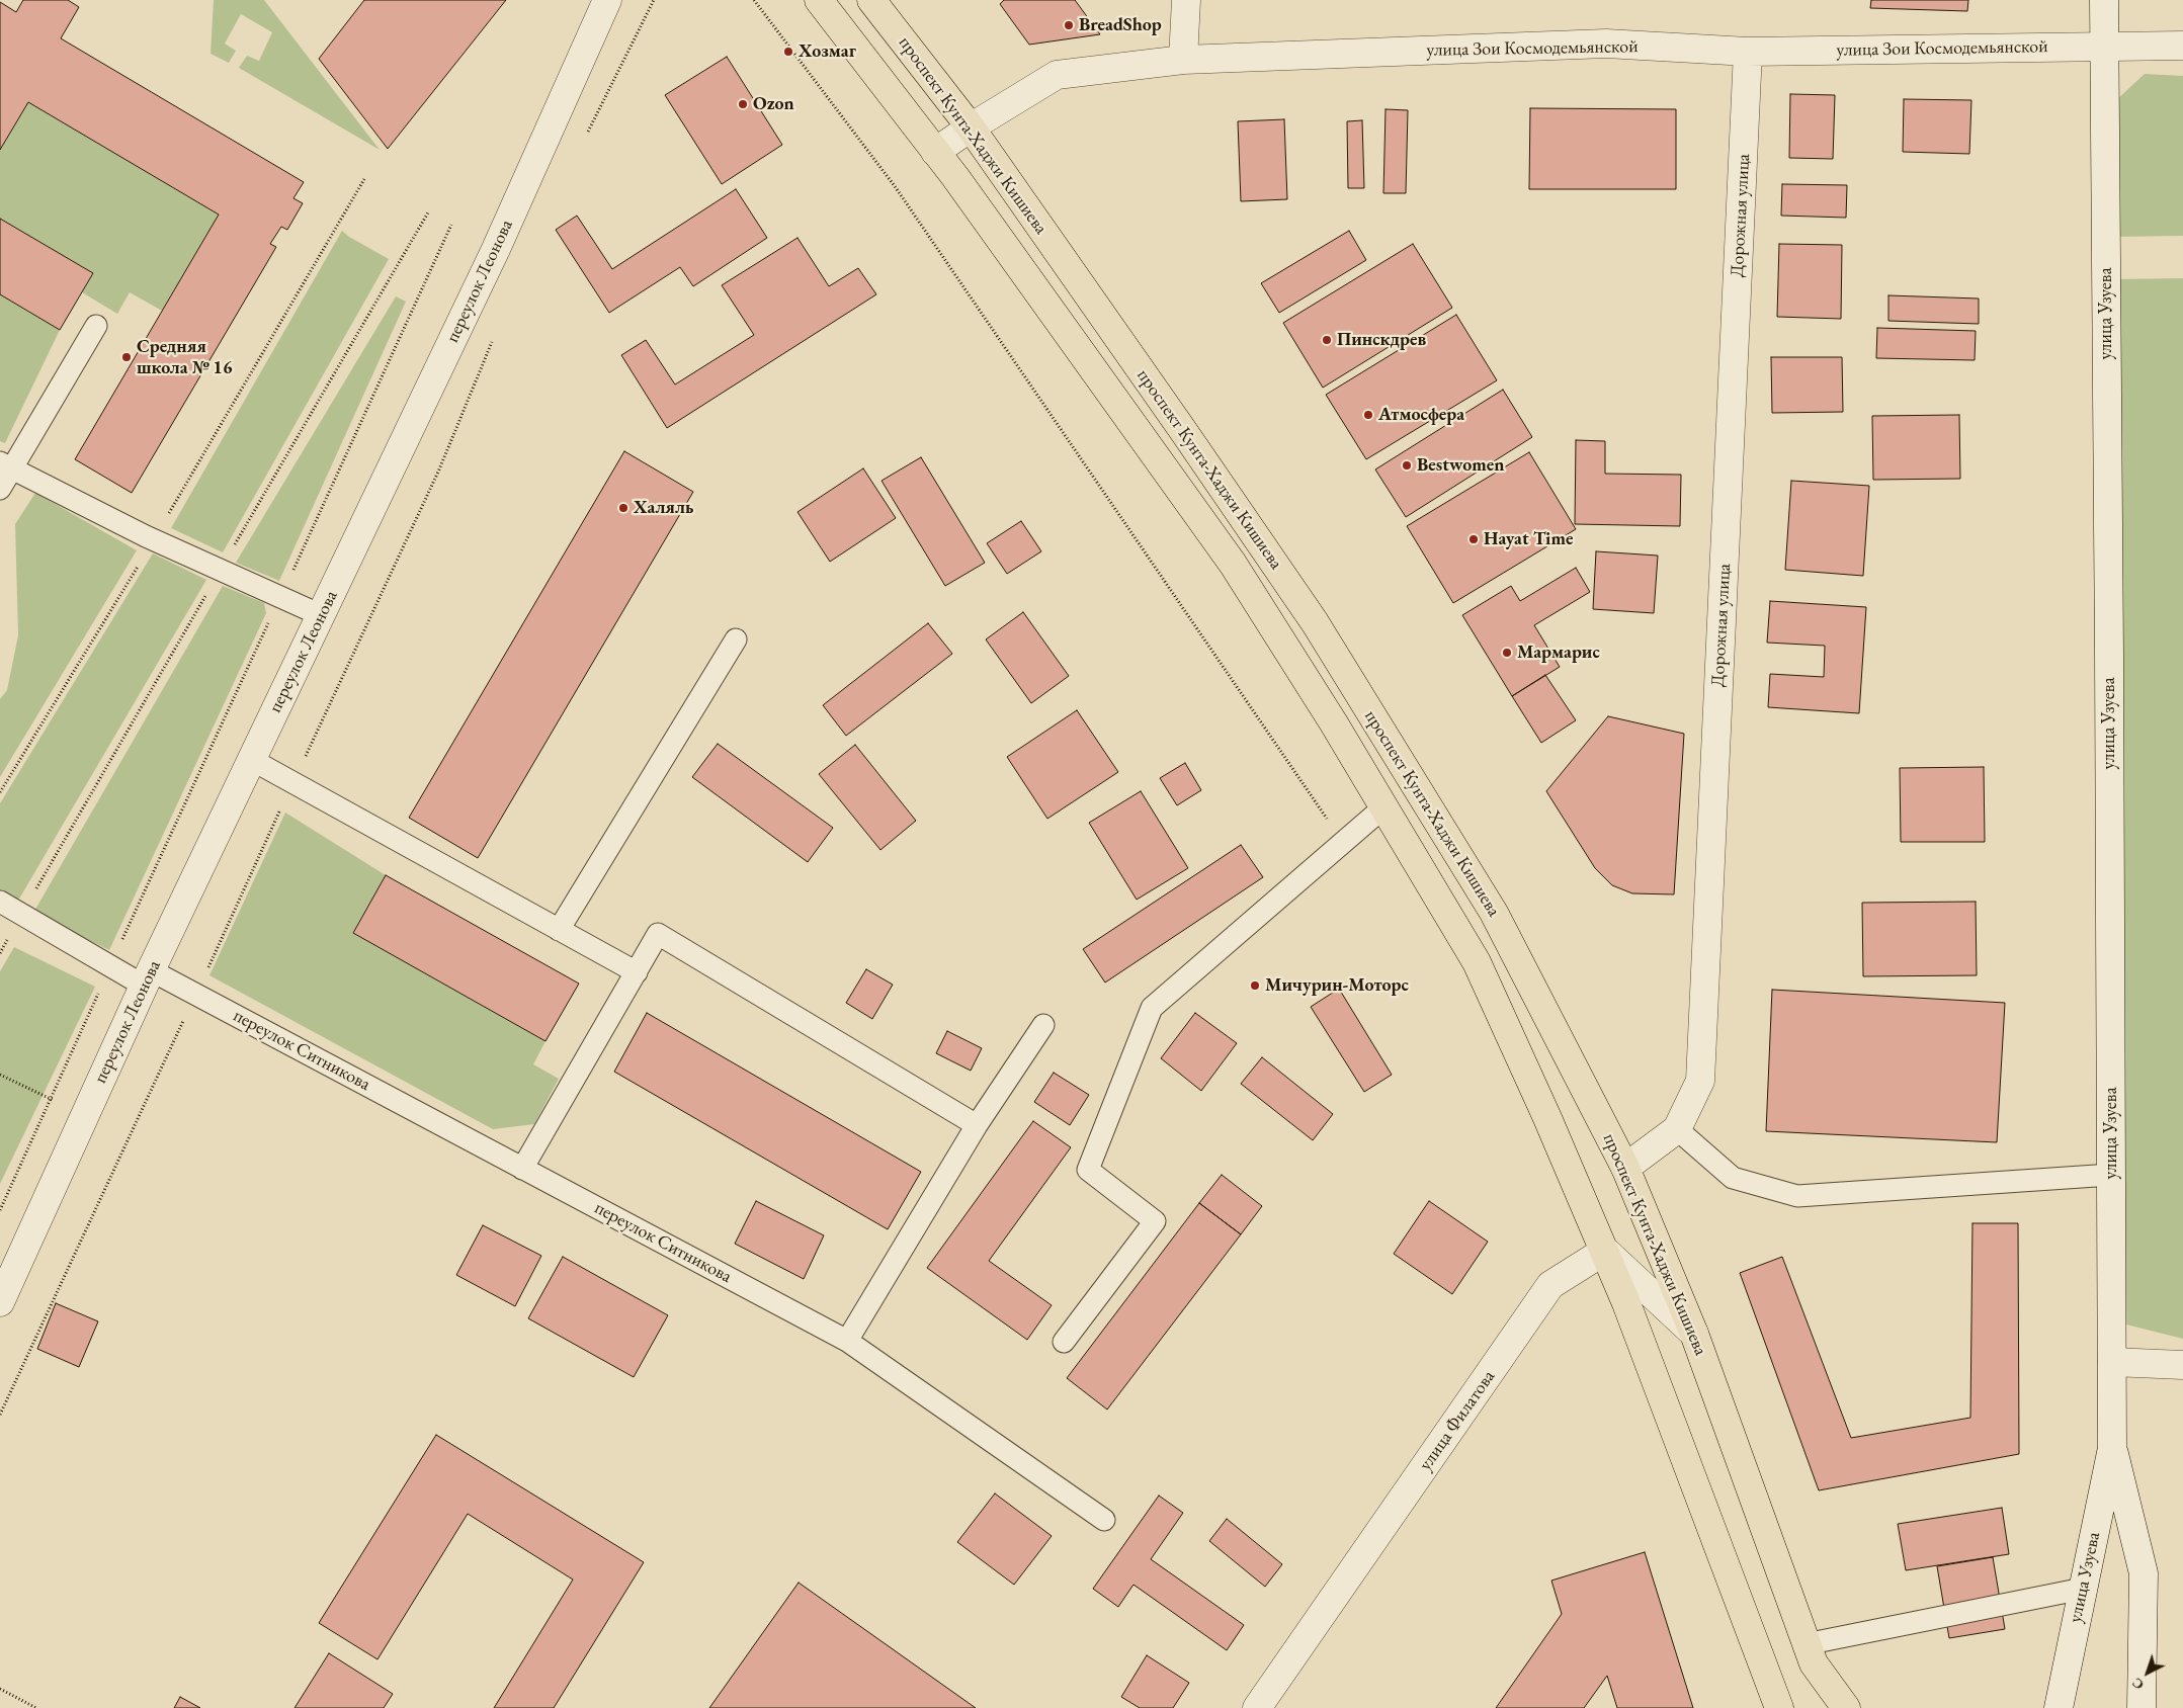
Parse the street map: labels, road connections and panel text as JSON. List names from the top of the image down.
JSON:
{
  "streets": {
    "main road": ["проспект Кунта-Хаджи Кишиева"],
    "street": [
      "улица Зои Космодемьянской",
      "Дорожная улица",
      "переулок Леонова",
      "улица Узуева",
      "улица Филатова"
    ],
    "lane": ["переулок Ситникова"]
  },
  "crossings": [
    ["улица Зои Космодемьянской", "проспект Кунта-Хаджи Кишиева"],
    ["улица Зои Космодемьянской", "Дорожная улица"],
    ["улица Зои Космодемьянской", "улица Узуева"],
    ["проспект Кунта-Хаджи Кишиева", "Дорожная улица"],
    ["проспект Кунта-Хаджи Кишиева", "улица Филатова"],
    ["переулок Леонова", "переулок Ситникова"]
  ],
  "places": [
    "BreadShop",
    "Хозмаг",
    "Ozon",
    "Пинскдрев",
    "Средняя школа № 16",
    "Атмосфера",
    "Bestwomen",
    "Халяль",
    "Hayat Time",
    "Мармарис",
    "Мичурин-Моторс"
  ],
  "north": "bottom left"
}
